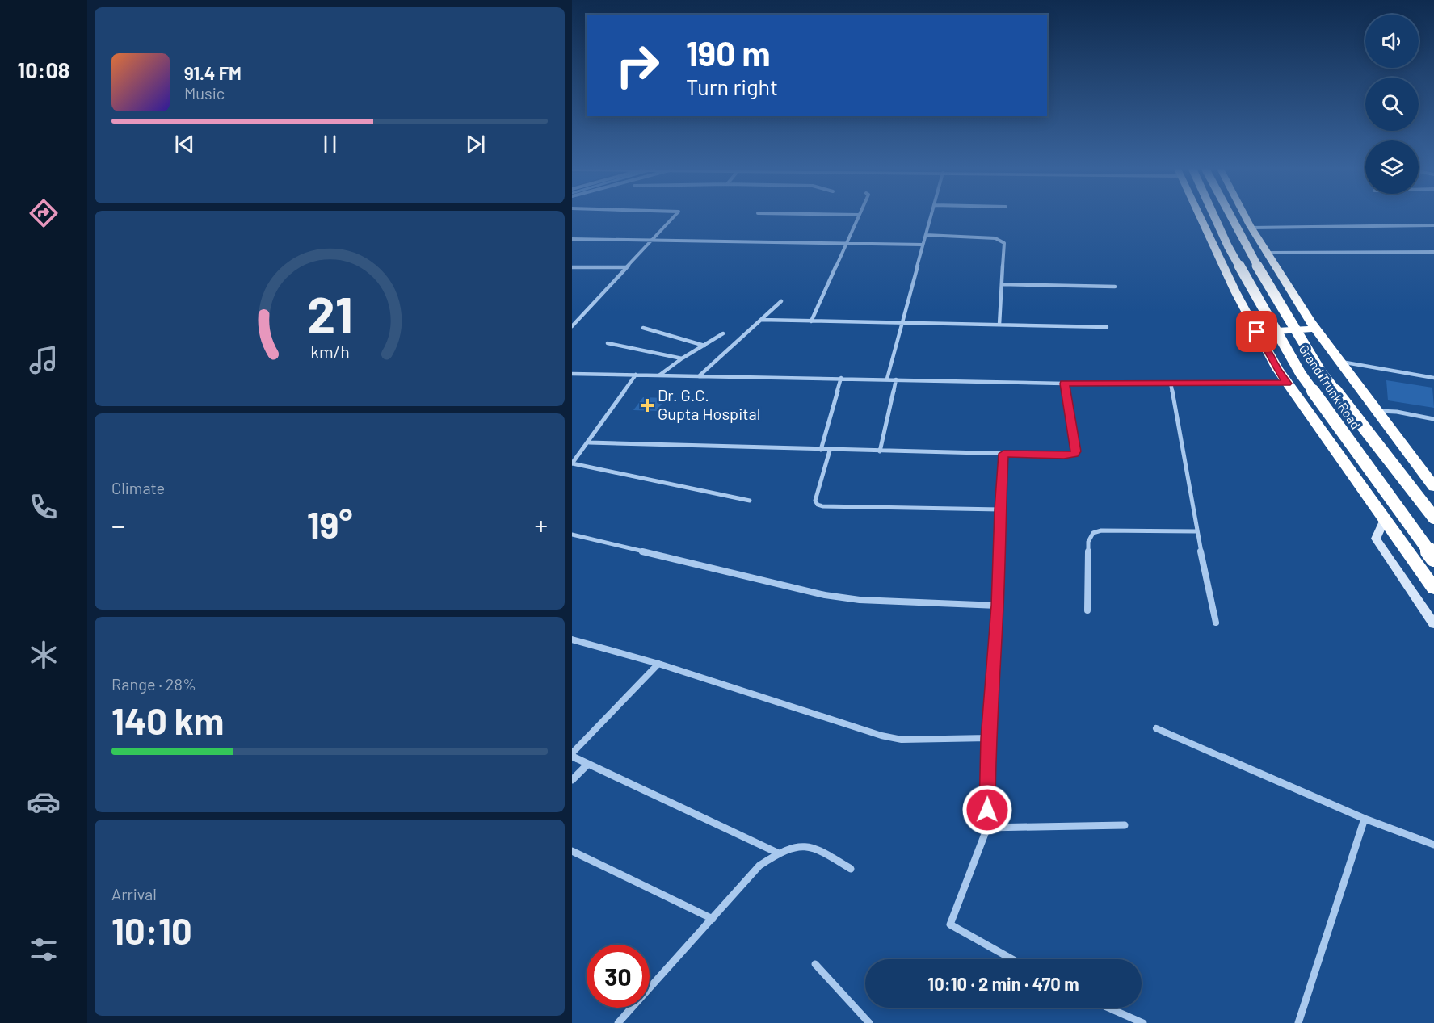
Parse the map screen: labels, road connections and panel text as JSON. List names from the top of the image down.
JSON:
{
  "streets": {
    "highway": ["Grand Trunk Road"]
  },
  "places": {
    "health": ["Dr. G.C. Gupta Hospital"]
  },
  "page": {
    "tabs": "10:08",
    "turn": ["190 m", "Turn right"],
    "song": ["91.4 FM", "Music"],
    "tile": [
      "Climate",
      ["Range · 28%", "140 km"],
      ["Arrival", "10:10"]
    ],
    "heat": ["−", "19°", "+"],
    "limit": "30",
    "trip": "10:10 · 2 min · 470 m",
    "gauge": ["21", "km/h"]
  }
}
